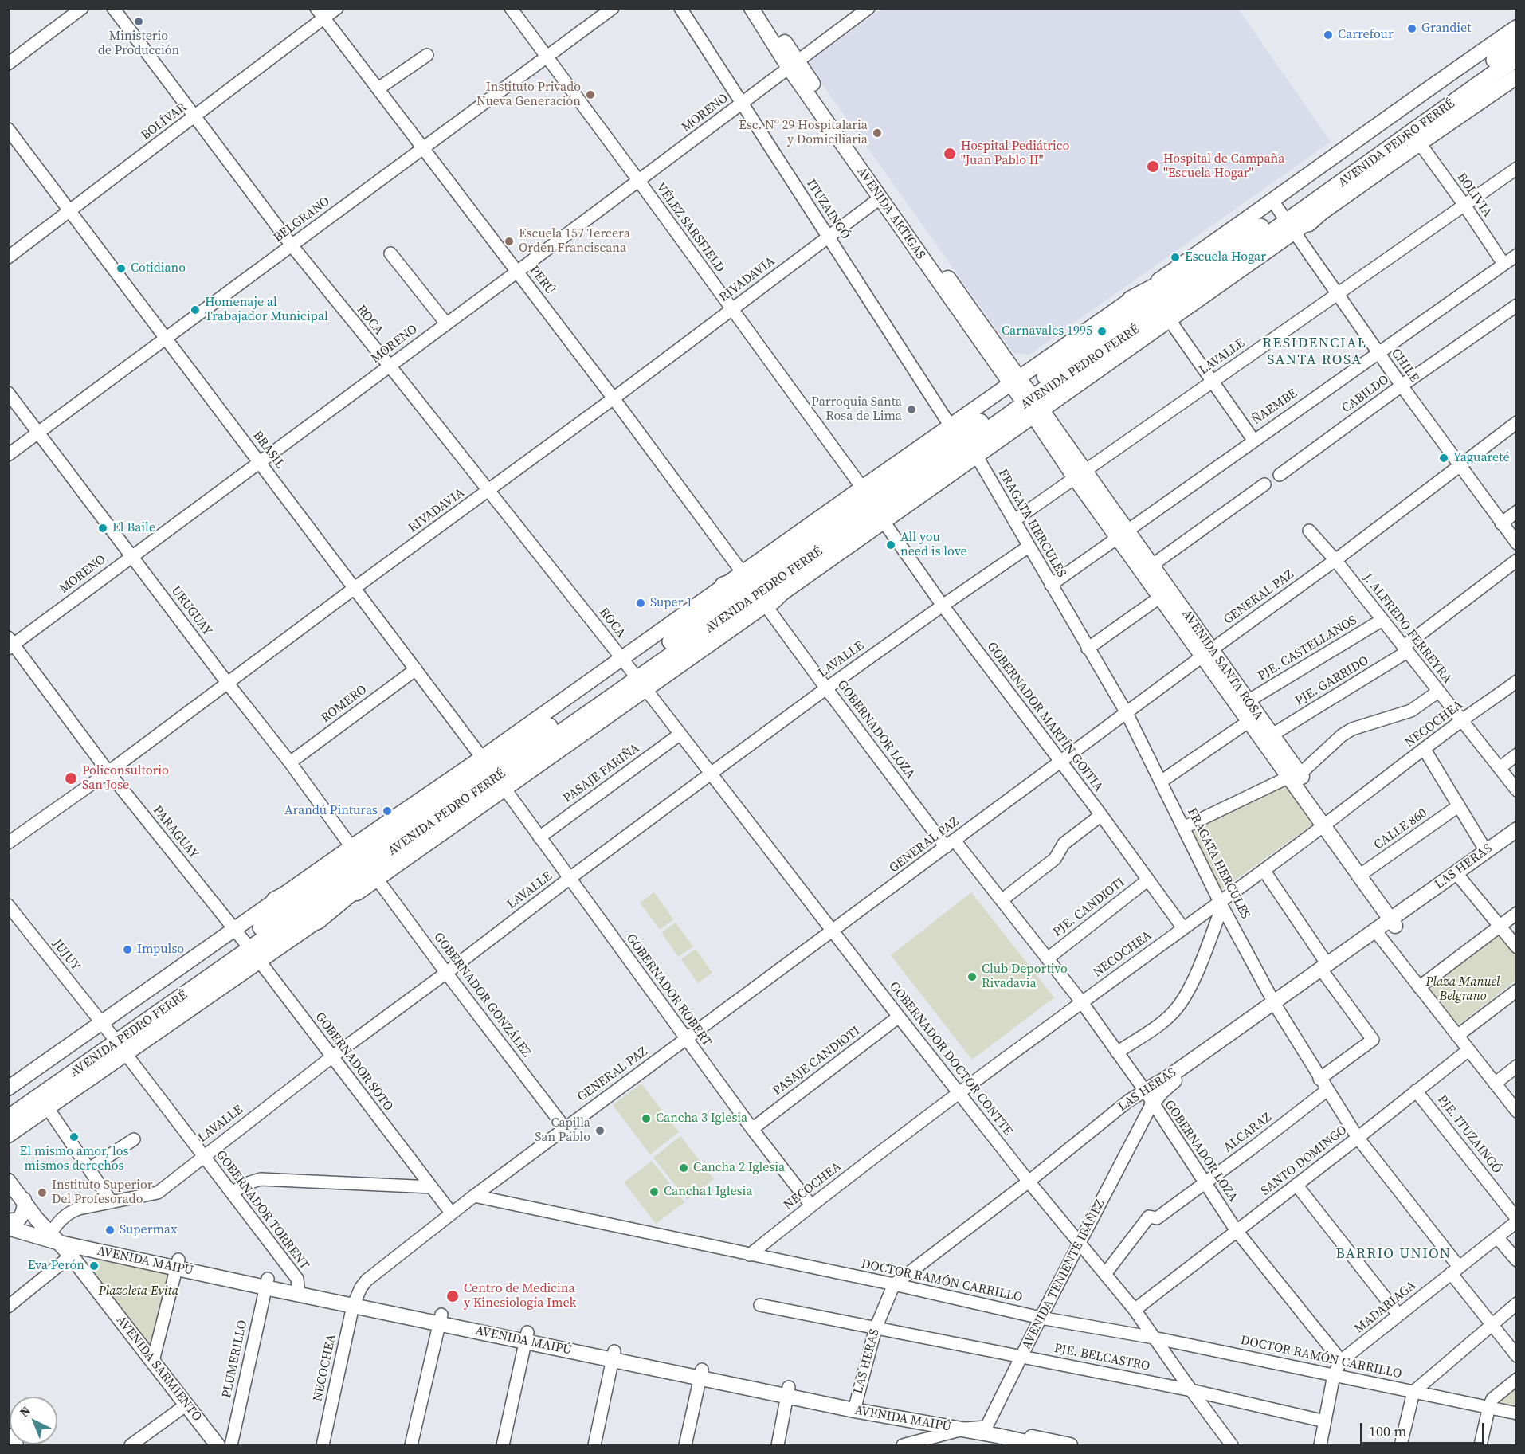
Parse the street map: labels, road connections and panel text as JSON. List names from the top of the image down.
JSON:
{
  "streets": {
    "highway": ["AVENIDA PEDRO FERRÉ"],
    "main road": [
      "AVENIDA ARTIGAS",
      "AVENIDA SANTA ROSA",
      "LAS HERAS",
      "AVENIDA MAIPÚ",
      "AVENIDA SARMIENTO"
    ],
    "street": [
      "MORENO",
      "BOLÍVAR",
      "BOLIVIA",
      "ITUZAINGÓ",
      "BELGRANO",
      "VÉLEZ SARSFIELD",
      "RIVADAVIA",
      "PERÚ",
      "ROCA",
      "LAVALLE",
      "CHILE",
      "CABILDO",
      "ÑAEMBE",
      "BRASIL",
      "FRAGATA HERCULES",
      "GENERAL PAZ",
      "URUGUAY",
      "J. ALFREDO FERREYRA",
      "PJE. CASTELLANOS",
      "PJE. GARRIDO",
      "ROMERO",
      "GOBERNADOR MARTÍN GOITIA",
      "NECOCHEA",
      "GOBERNADOR LOZA",
      "PASAJE FARIÑA",
      "CALLE 860",
      "PARAGUAY",
      "PJE. CANDIOTI",
      "JUJUY",
      "GOBERNADOR ROBERT",
      "GOBERNADOR GONZÁLEZ",
      "GOBERNADOR DOCTOR CONTTE",
      "PASAJE CANDIOTI",
      "GOBERNADOR SOTO",
      "ALCARAZ",
      "PJE. ITUZAINGÓ",
      "SANTO DOMINGO",
      "GOBERNADOR TORRENT",
      "AVENIDA TENIENTE IBÁÑEZ",
      "DOCTOR RAMÓN CARRILLO",
      "MADARIAGA",
      "PJE. BELCASTRO",
      "PLUMERILLO"
    ]
  },
  "crossings": [
    ["MORENO", "ITUZAINGÓ"],
    ["MORENO", "AVENIDA ARTIGAS"],
    ["MORENO", "VÉLEZ SARSFIELD"],
    ["MORENO", "PERÚ"],
    ["MORENO", "ROCA"],
    ["MORENO", "BRASIL"],
    ["MORENO", "URUGUAY"],
    ["MORENO", "PARAGUAY"],
    ["BOLÍVAR", "PERÚ"],
    ["BOLÍVAR", "ROCA"],
    ["BOLÍVAR", "BRASIL"],
    ["AVENIDA PEDRO FERRÉ", "BOLIVIA"],
    ["AVENIDA PEDRO FERRÉ", "ITUZAINGÓ"],
    ["AVENIDA PEDRO FERRÉ", "AVENIDA ARTIGAS"],
    ["AVENIDA PEDRO FERRÉ", "VÉLEZ SARSFIELD"],
    ["AVENIDA PEDRO FERRÉ", "PERÚ"],
    ["AVENIDA PEDRO FERRÉ", "ROCA"],
    ["AVENIDA PEDRO FERRÉ", "CHILE"],
    ["AVENIDA PEDRO FERRÉ", "BRASIL"],
    ["AVENIDA PEDRO FERRÉ", "FRAGATA HERCULES"],
    ["AVENIDA PEDRO FERRÉ", "URUGUAY"],
    ["AVENIDA PEDRO FERRÉ", "AVENIDA SANTA ROSA"],
    ["AVENIDA PEDRO FERRÉ", "GOBERNADOR MARTÍN GOITIA"],
    ["AVENIDA PEDRO FERRÉ", "GOBERNADOR LOZA"],
    ["AVENIDA PEDRO FERRÉ", "PARAGUAY"],
    ["AVENIDA PEDRO FERRÉ", "JUJUY"],
    ["AVENIDA PEDRO FERRÉ", "GOBERNADOR ROBERT"],
    ["AVENIDA PEDRO FERRÉ", "GOBERNADOR GONZÁLEZ"],
    ["AVENIDA PEDRO FERRÉ", "GOBERNADOR DOCTOR CONTTE"],
    ["AVENIDA PEDRO FERRÉ", "GOBERNADOR SOTO"],
    ["AVENIDA PEDRO FERRÉ", "GOBERNADOR TORRENT"],
    ["BOLIVIA", "LAVALLE"],
    ["BOLIVIA", "ÑAEMBE"],
    ["ITUZAINGÓ", "RIVADAVIA"],
    ["AVENIDA ARTIGAS", "RIVADAVIA"],
    ["AVENIDA ARTIGAS", "AVENIDA SANTA ROSA"],
    ["BELGRANO", "VÉLEZ SARSFIELD"],
    ["BELGRANO", "PERÚ"],
    ["BELGRANO", "ROCA"],
    ["BELGRANO", "BRASIL"],
    ["BELGRANO", "URUGUAY"],
    ["VÉLEZ SARSFIELD", "RIVADAVIA"],
    ["VÉLEZ SARSFIELD", "GOBERNADOR MARTÍN GOITIA"],
    ["RIVADAVIA", "PERÚ"],
    ["RIVADAVIA", "ROCA"],
    ["RIVADAVIA", "BRASIL"],
    ["RIVADAVIA", "URUGUAY"],
    ["RIVADAVIA", "PARAGUAY"],
    ["ROCA", "GOBERNADOR DOCTOR CONTTE"],
    ["LAVALLE", "CHILE"],
    ["LAVALLE", "FRAGATA HERCULES"],
    ["LAVALLE", "AVENIDA SANTA ROSA"],
    ["LAVALLE", "GOBERNADOR MARTÍN GOITIA"],
    ["LAVALLE", "GOBERNADOR LOZA"],
    ["LAVALLE", "GOBERNADOR ROBERT"],
    ["LAVALLE", "GOBERNADOR GONZÁLEZ"],
    ["LAVALLE", "GOBERNADOR DOCTOR CONTTE"],
    ["LAVALLE", "GOBERNADOR SOTO"],
    ["LAVALLE", "GOBERNADOR TORRENT"],
    ["LAVALLE", "AVENIDA MAIPÚ"],
    ["LAVALLE", "AVENIDA SARMIENTO"],
    ["CHILE", "CABILDO"],
    ["CHILE", "ÑAEMBE"],
    ["CHILE", "GENERAL PAZ"],
    ["ÑAEMBE", "FRAGATA HERCULES"],
    ["ÑAEMBE", "AVENIDA SANTA ROSA"],
    ["BRASIL", "ROMERO"],
    ["BRASIL", "GOBERNADOR ROBERT"],
    ["FRAGATA HERCULES", "GENERAL PAZ"],
    ["FRAGATA HERCULES", "NECOCHEA"],
    ["FRAGATA HERCULES", "LAS HERAS"],
    ["FRAGATA HERCULES", "ALCARAZ"],
    ["FRAGATA HERCULES", "SANTO DOMINGO"],
    ["FRAGATA HERCULES", "MADARIAGA"],
    ["GENERAL PAZ", "J. ALFREDO FERREYRA"],
    ["GENERAL PAZ", "AVENIDA SANTA ROSA"],
    ["GENERAL PAZ", "GOBERNADOR MARTÍN GOITIA"],
    ["GENERAL PAZ", "NECOCHEA"],
    ["GENERAL PAZ", "GOBERNADOR LOZA"],
    ["GENERAL PAZ", "GOBERNADOR ROBERT"],
    ["GENERAL PAZ", "GOBERNADOR GONZÁLEZ"],
    ["GENERAL PAZ", "GOBERNADOR DOCTOR CONTTE"],
    ["GENERAL PAZ", "GOBERNADOR SOTO"],
    ["GENERAL PAZ", "AVENIDA MAIPÚ"],
    ["GENERAL PAZ", "DOCTOR RAMÓN CARRILLO"],
    ["URUGUAY", "ROMERO"],
    ["J. ALFREDO FERREYRA", "PJE. CASTELLANOS"],
    ["J. ALFREDO FERREYRA", "PJE. GARRIDO"],
    ["J. ALFREDO FERREYRA", "NECOCHEA"],
    ["PJE. CASTELLANOS", "AVENIDA SANTA ROSA"],
    ["AVENIDA SANTA ROSA", "PJE. GARRIDO"],
    ["AVENIDA SANTA ROSA", "NECOCHEA"],
    ["AVENIDA SANTA ROSA", "CALLE 860"],
    ["AVENIDA SANTA ROSA", "LAS HERAS"],
    ["GOBERNADOR MARTÍN GOITIA", "NECOCHEA"],
    ["GOBERNADOR MARTÍN GOITIA", "PJE. CANDIOTI"],
    ["NECOCHEA", "GOBERNADOR LOZA"],
    ["NECOCHEA", "GOBERNADOR ROBERT"],
    ["NECOCHEA", "GOBERNADOR DOCTOR CONTTE"],
    ["NECOCHEA", "AVENIDA MAIPÚ"],
    ["NECOCHEA", "DOCTOR RAMÓN CARRILLO"],
    ["GOBERNADOR LOZA", "LAS HERAS"],
    ["GOBERNADOR LOZA", "PJE. CANDIOTI"],
    ["GOBERNADOR LOZA", "ALCARAZ"],
    ["GOBERNADOR LOZA", "SANTO DOMINGO"],
    ["GOBERNADOR LOZA", "AVENIDA TENIENTE IBÁÑEZ"],
    ["GOBERNADOR LOZA", "MADARIAGA"],
    ["PASAJE FARIÑA", "GOBERNADOR ROBERT"],
    ["PASAJE FARIÑA", "GOBERNADOR DOCTOR CONTTE"],
    ["PARAGUAY", "GOBERNADOR SOTO"],
    ["LAS HERAS", "GOBERNADOR DOCTOR CONTTE"],
    ["LAS HERAS", "AVENIDA MAIPÚ"],
    ["LAS HERAS", "AVENIDA TENIENTE IBÁÑEZ"],
    ["LAS HERAS", "DOCTOR RAMÓN CARRILLO"],
    ["LAS HERAS", "PJE. BELCASTRO"],
    ["JUJUY", "GOBERNADOR TORRENT"],
    ["GOBERNADOR ROBERT", "PASAJE CANDIOTI"],
    ["GOBERNADOR DOCTOR CONTTE", "PASAJE CANDIOTI"],
    ["GOBERNADOR DOCTOR CONTTE", "ALCARAZ"],
    ["GOBERNADOR DOCTOR CONTTE", "SANTO DOMINGO"],
    ["GOBERNADOR DOCTOR CONTTE", "AVENIDA TENIENTE IBÁÑEZ"],
    ["GOBERNADOR DOCTOR CONTTE", "DOCTOR RAMÓN CARRILLO"],
    ["GOBERNADOR DOCTOR CONTTE", "PJE. BELCASTRO"],
    ["PJE. ITUZAINGÓ", "SANTO DOMINGO"],
    ["PJE. ITUZAINGÓ", "MADARIAGA"],
    ["GOBERNADOR TORRENT", "AVENIDA MAIPÚ"],
    ["AVENIDA MAIPÚ", "AVENIDA TENIENTE IBÁÑEZ"],
    ["AVENIDA MAIPÚ", "PLUMERILLO"],
    ["AVENIDA MAIPÚ", "AVENIDA SARMIENTO"],
    ["AVENIDA TENIENTE IBÁÑEZ", "DOCTOR RAMÓN CARRILLO"],
    ["AVENIDA TENIENTE IBÁÑEZ", "PJE. BELCASTRO"],
    ["DOCTOR RAMÓN CARRILLO", "MADARIAGA"],
    ["MADARIAGA", "PJE. BELCASTRO"]
  ],
  "districts": ["RESIDENCIAL SANTA ROSA", "BARRIO UNION"],
  "parks": ["Plaza Manuel Belgrano", "Plazoleta Evita"],
  "places": [
    "Ministerio de Producción",
    "Grandiet",
    "Carrefour",
    "Instituto Privado Nueva Generación",
    "Esc. Nº 29 Hospitalaria y Domiciliaria",
    "Hospital Pediátrico \"Juan Pablo II\"",
    "Hospital de Campaña \"Escuela Hogar\"",
    "Escuela 157 Tercera Orden Franciscana",
    "Escuela Hogar",
    "Cotidiano",
    "Homenaje al Trabajador Municipal",
    "Carnavales 1995",
    "Parroquia Santa Rosa de Lima",
    "Yaguareté",
    "El Baile",
    "All you need is love",
    "Super 1",
    "Policonsultorio San Jose",
    "Arandú Pinturas",
    "Impulso",
    "Club Deportivo Rivadavia",
    "Cancha 3 Iglesia",
    "Capilla San Pablo",
    "El mismo amor, los mismos derechos",
    "Cancha 2 Iglesia",
    "Cancha1 Iglesia",
    "Instituto Superior Del Profesorado",
    "Supermax",
    "Eva Perón",
    "Centro de Medicina y Kinesiología Imek"
  ],
  "scale_bar": "100 m",
  "north": "top left"
}
